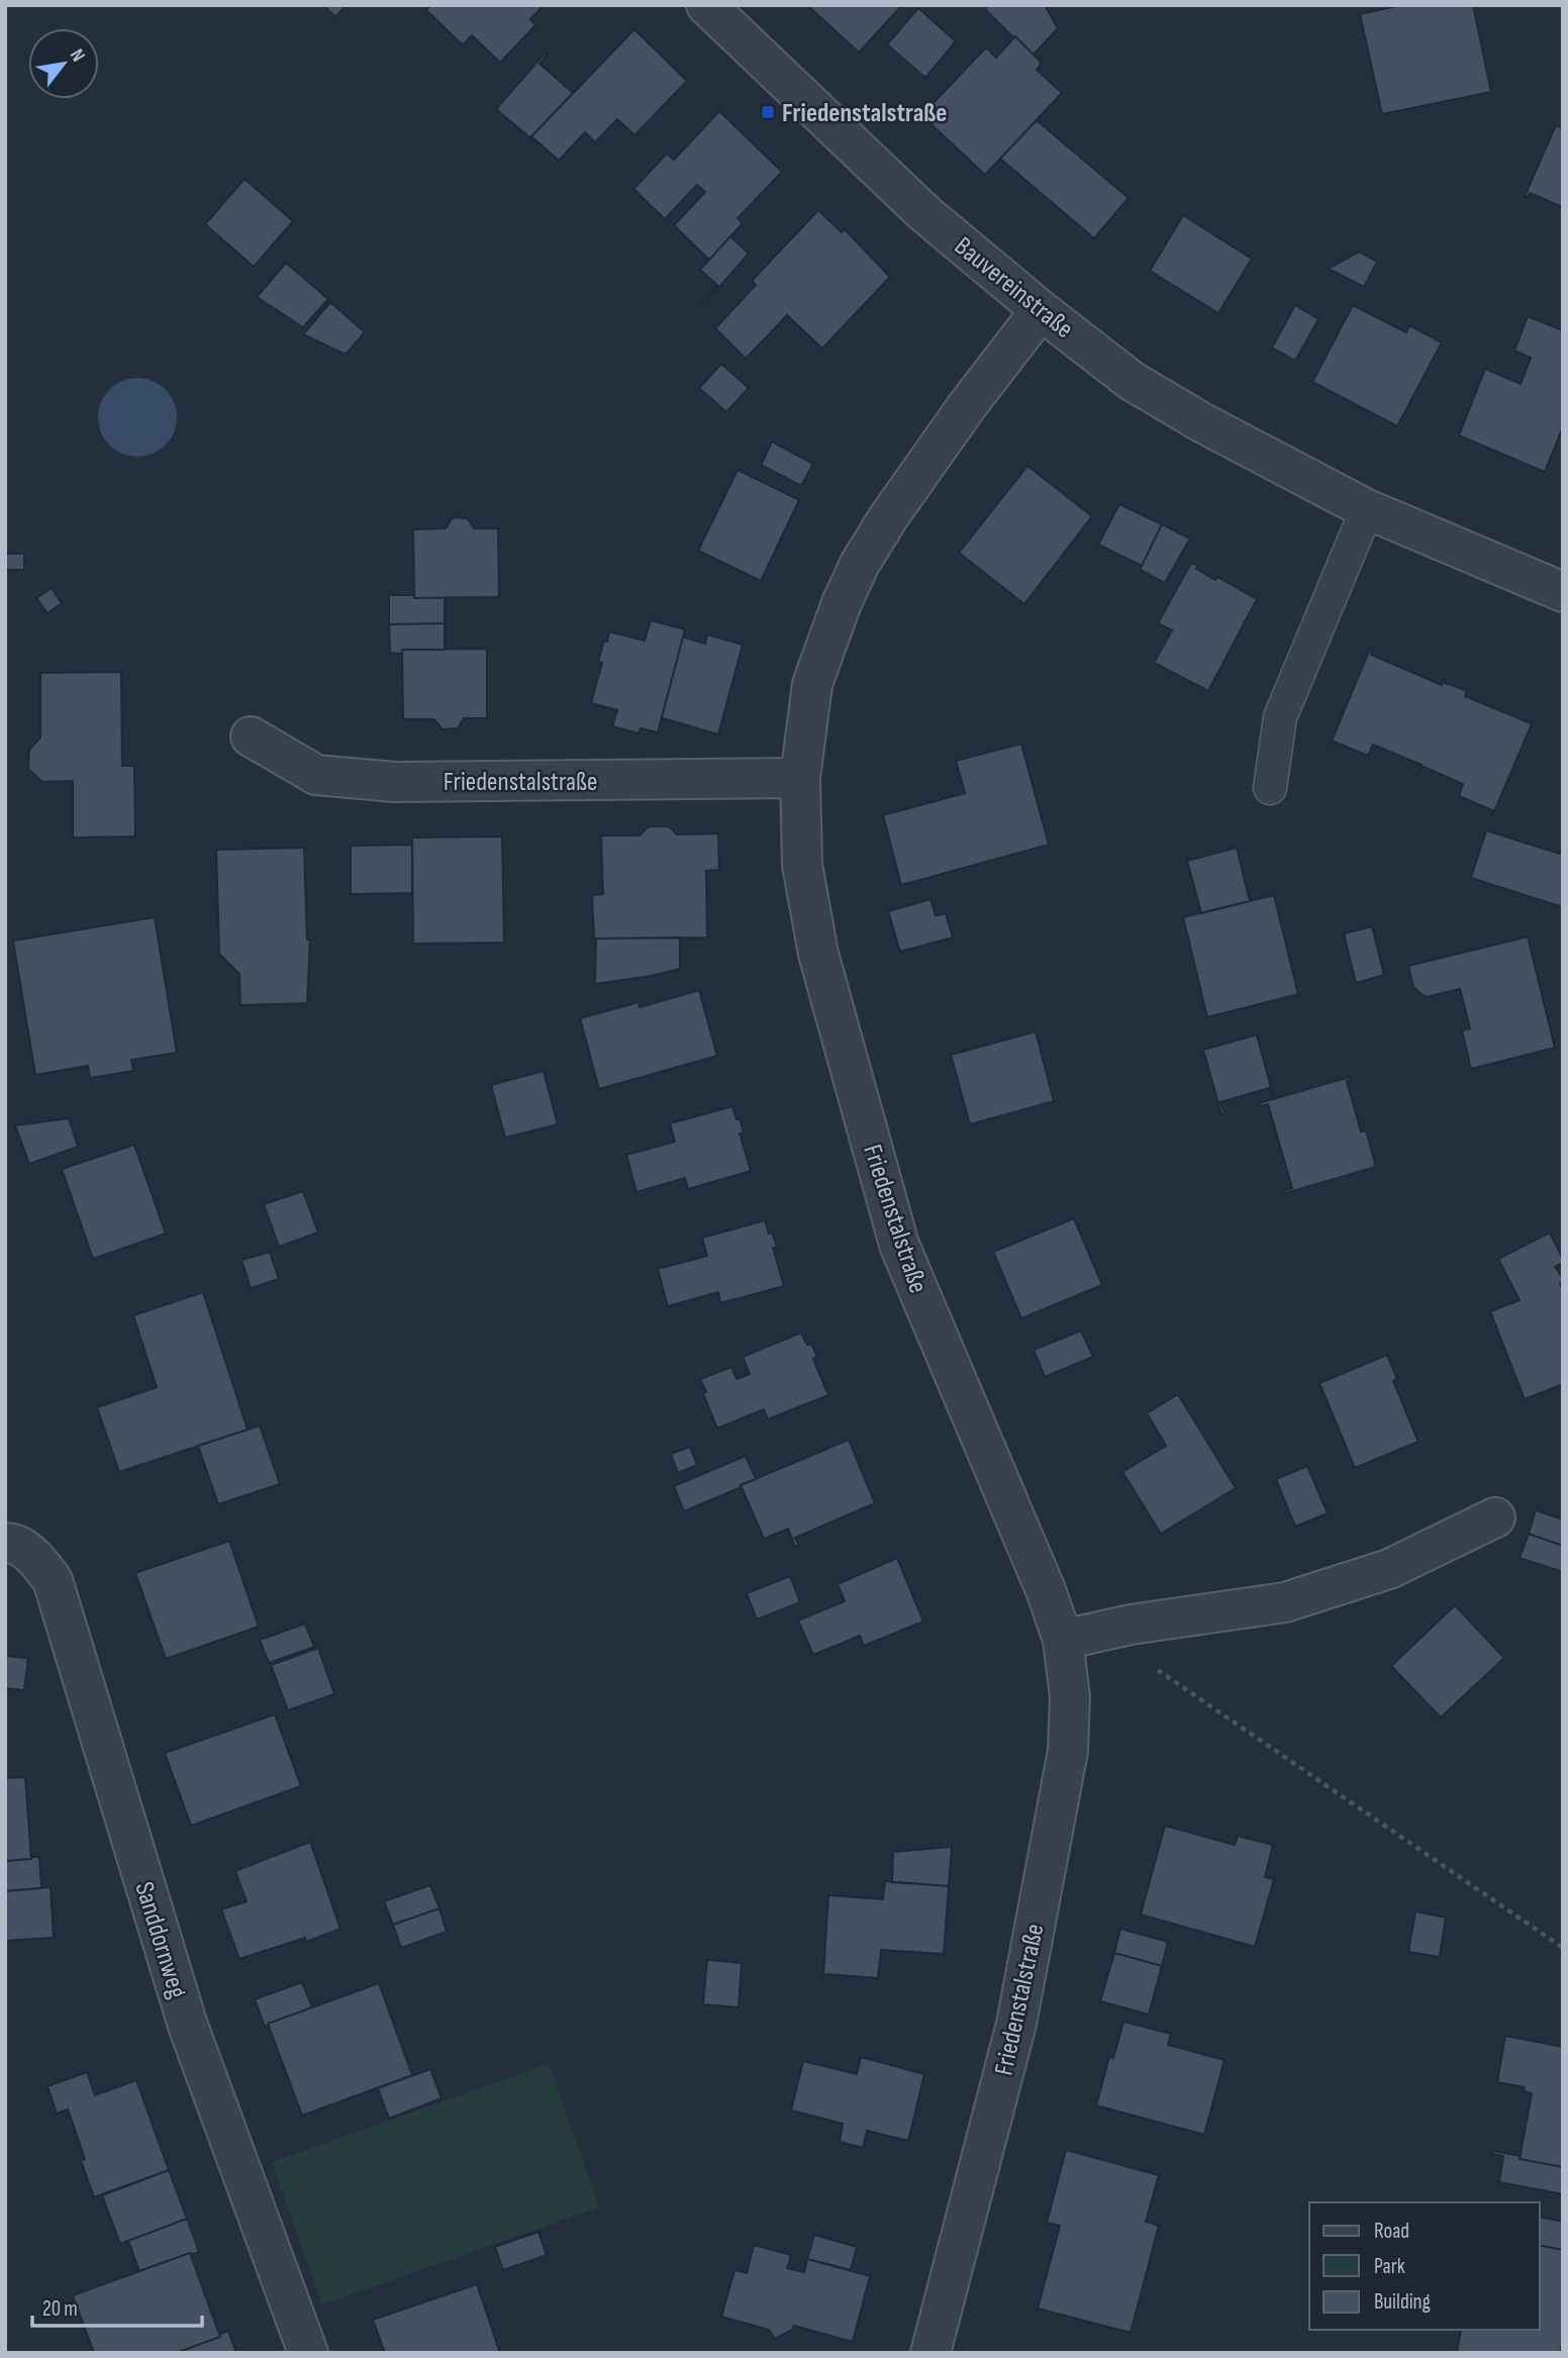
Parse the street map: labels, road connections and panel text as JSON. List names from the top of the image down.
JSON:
{
  "streets": {
    "street": ["Bauvereinstraße", "Friedenstalstraße", "Sanddornweg"]
  },
  "crossings": [
    ["Bauvereinstraße", "Friedenstalstraße"]
  ],
  "places": {
    "transit": ["Friedenstalstraße"]
  },
  "legend": ["Road", "Park", "Building"],
  "scale_bar": "20 m",
  "north": "top right"
}
